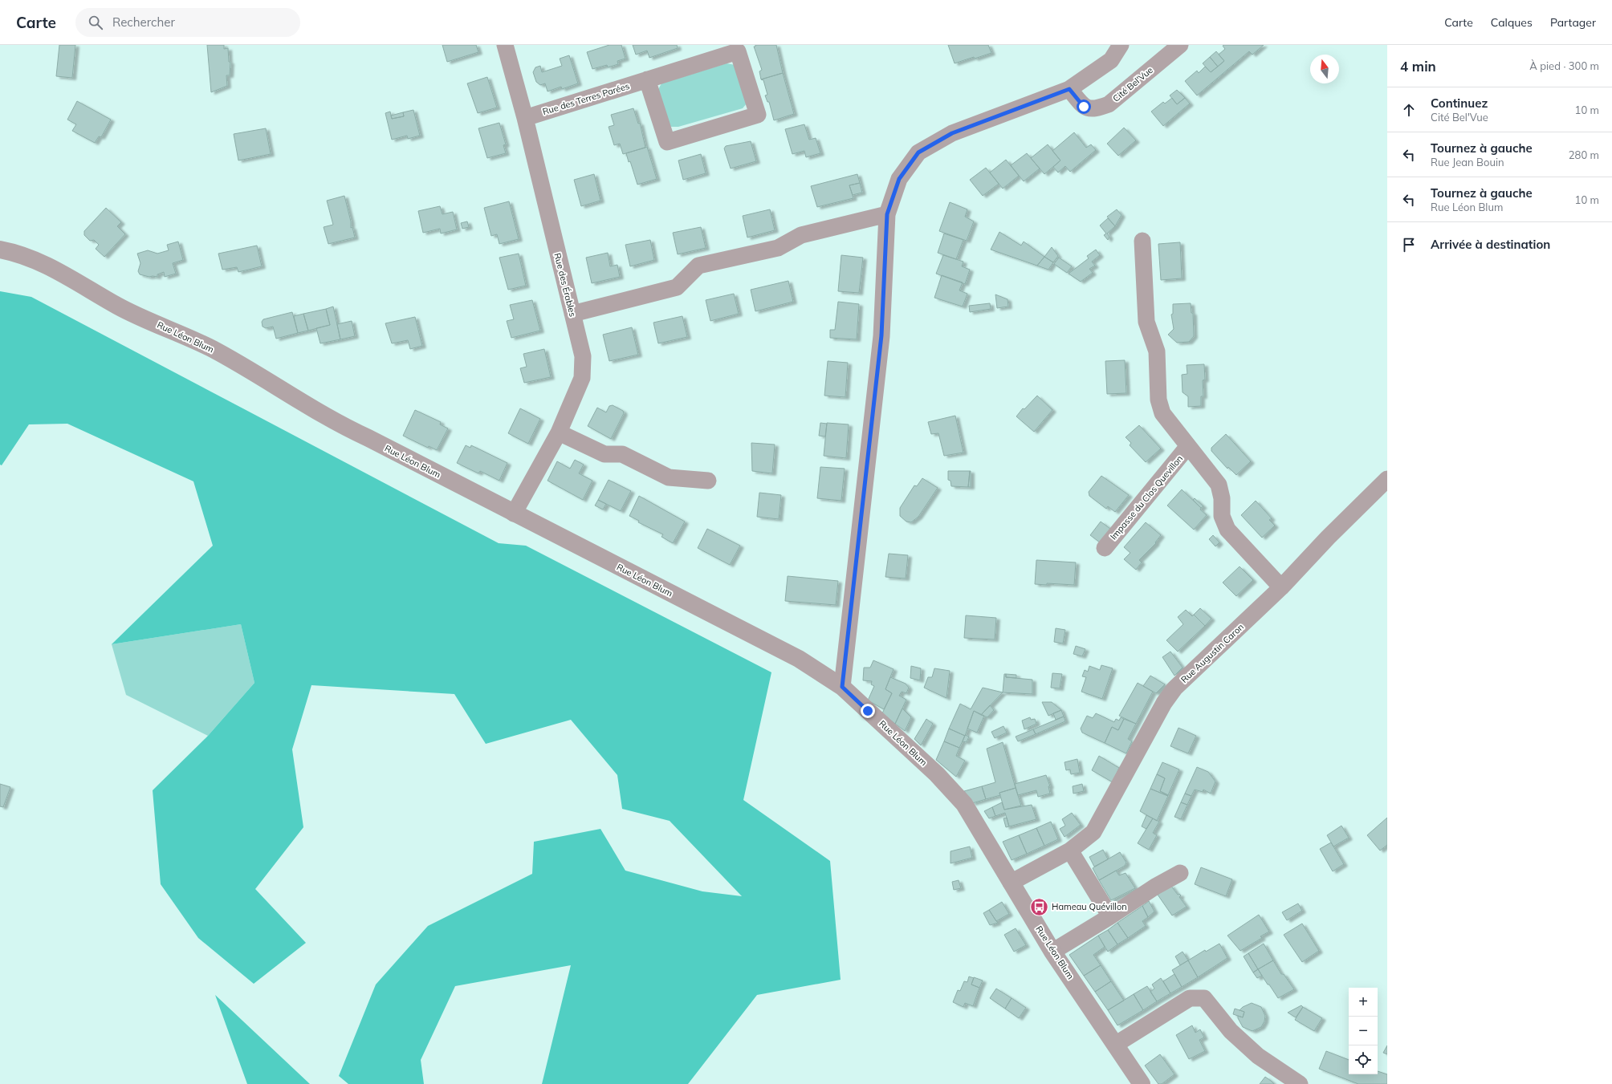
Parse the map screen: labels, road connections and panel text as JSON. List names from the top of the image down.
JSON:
{
  "streets": {
    "street": [
      "Cité Bel'Vue",
      "Rue des Terres Parées",
      "Rue des Érables",
      "Rue Léon Blum",
      "Impasse du Clos Quevillon",
      "Rue Augustin Caron"
    ]
  },
  "crossings": [
    ["Rue des Terres Parées", "Rue des Érables"],
    ["Rue des Érables", "Rue Léon Blum"],
    ["Rue Léon Blum", "Rue Augustin Caron"]
  ],
  "places": {
    "bus stop": ["Hameau Quévillon"]
  },
  "north": "top",
  "page": {
    "header": "Carte",
    "search": "Rechercher",
    "nav": ["Carte", "Calques", "Partager"],
    "heading": ["4 min", "À pied · 300 m"],
    "list": [
      ["Continuez", "Cité Bel'Vue", "10 m"],
      ["Tournez à gauche", "Rue Jean Bouin", "280 m"],
      ["Tournez à gauche", "Rue Léon Blum", "10 m"],
      "Arrivée à destination"
    ],
    "map_buttons": ["+", "−"]
  }
}
